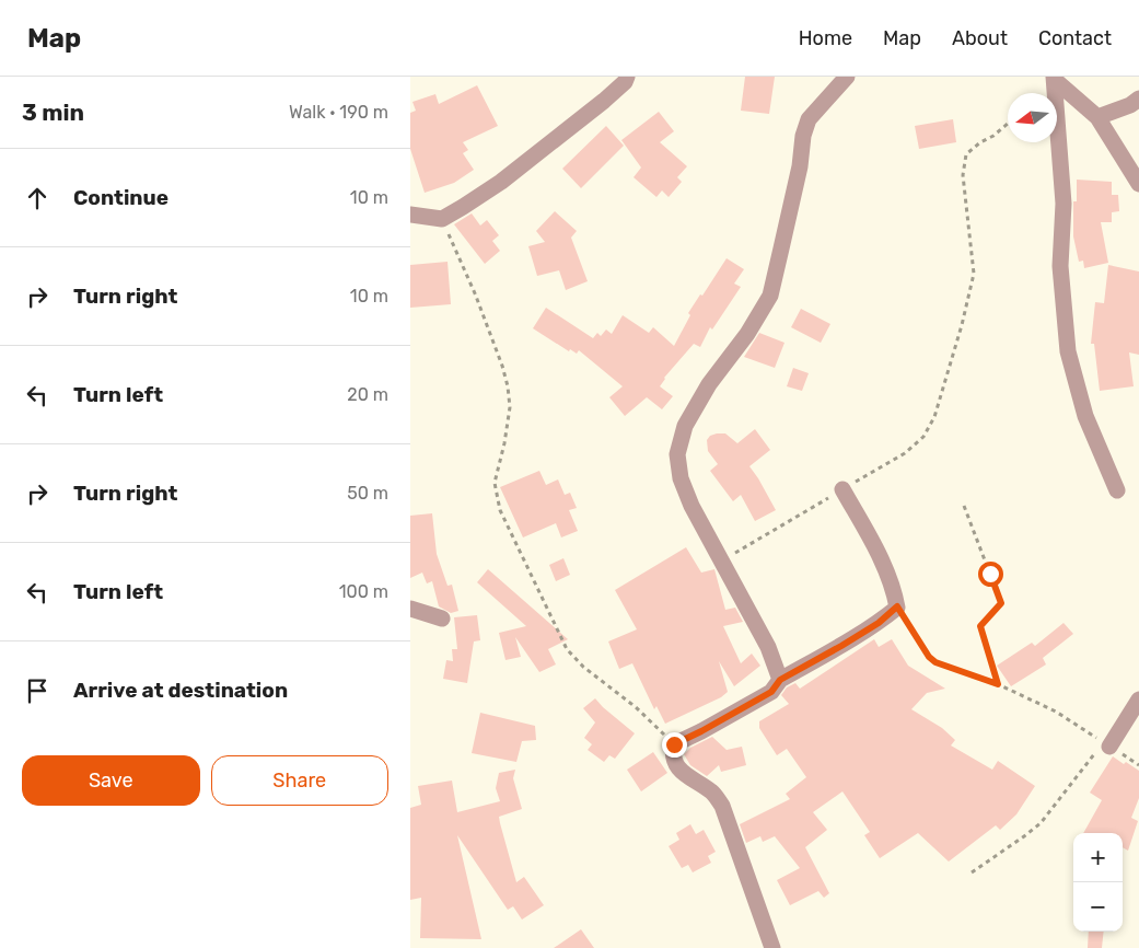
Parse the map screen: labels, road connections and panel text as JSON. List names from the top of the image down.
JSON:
{
  "north": "left",
  "page": {
    "header": "Map",
    "nav": [
      "Home",
      "Map",
      "About",
      "Contact"
    ],
    "heading": ["3 min", "Walk · 190 m"],
    "list": [
      ["Continue", "10 m"],
      ["Turn right", "10 m"],
      ["Turn left", "20 m"],
      ["Turn right", "50 m"],
      ["Turn left", "100 m"],
      "Arrive at destination"
    ],
    "buttons": ["Save", "Share"],
    "map_buttons": ["+", "−"]
  }
}
